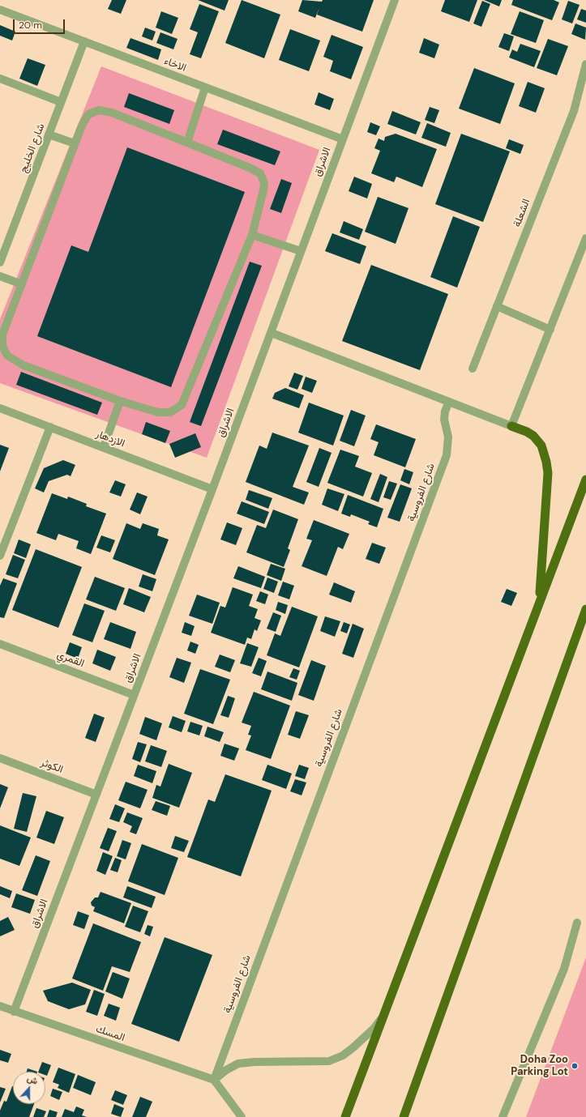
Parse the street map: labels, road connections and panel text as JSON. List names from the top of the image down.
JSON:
{
  "streets": {
    "street": [
      "الاخاء",
      "شارع الخليج",
      "الاشراق",
      "الشعلة",
      "الازدهار",
      "شارع الفروسية",
      "القمري",
      "الكوثر",
      "المسك"
    ]
  },
  "crossings": [
    ["الاخاء", "شارع الخليج"],
    ["الاخاء", "الاشراق"],
    ["الاشراق", "الازدهار"],
    ["الاشراق", "القمري"],
    ["الاشراق", "الكوثر"],
    ["الاشراق", "المسك"],
    ["شارع الفروسية", "المسك"]
  ],
  "places": ["Doha Zoo Parking Lot"],
  "scale_bar": "20 m",
  "north": "top"
}
